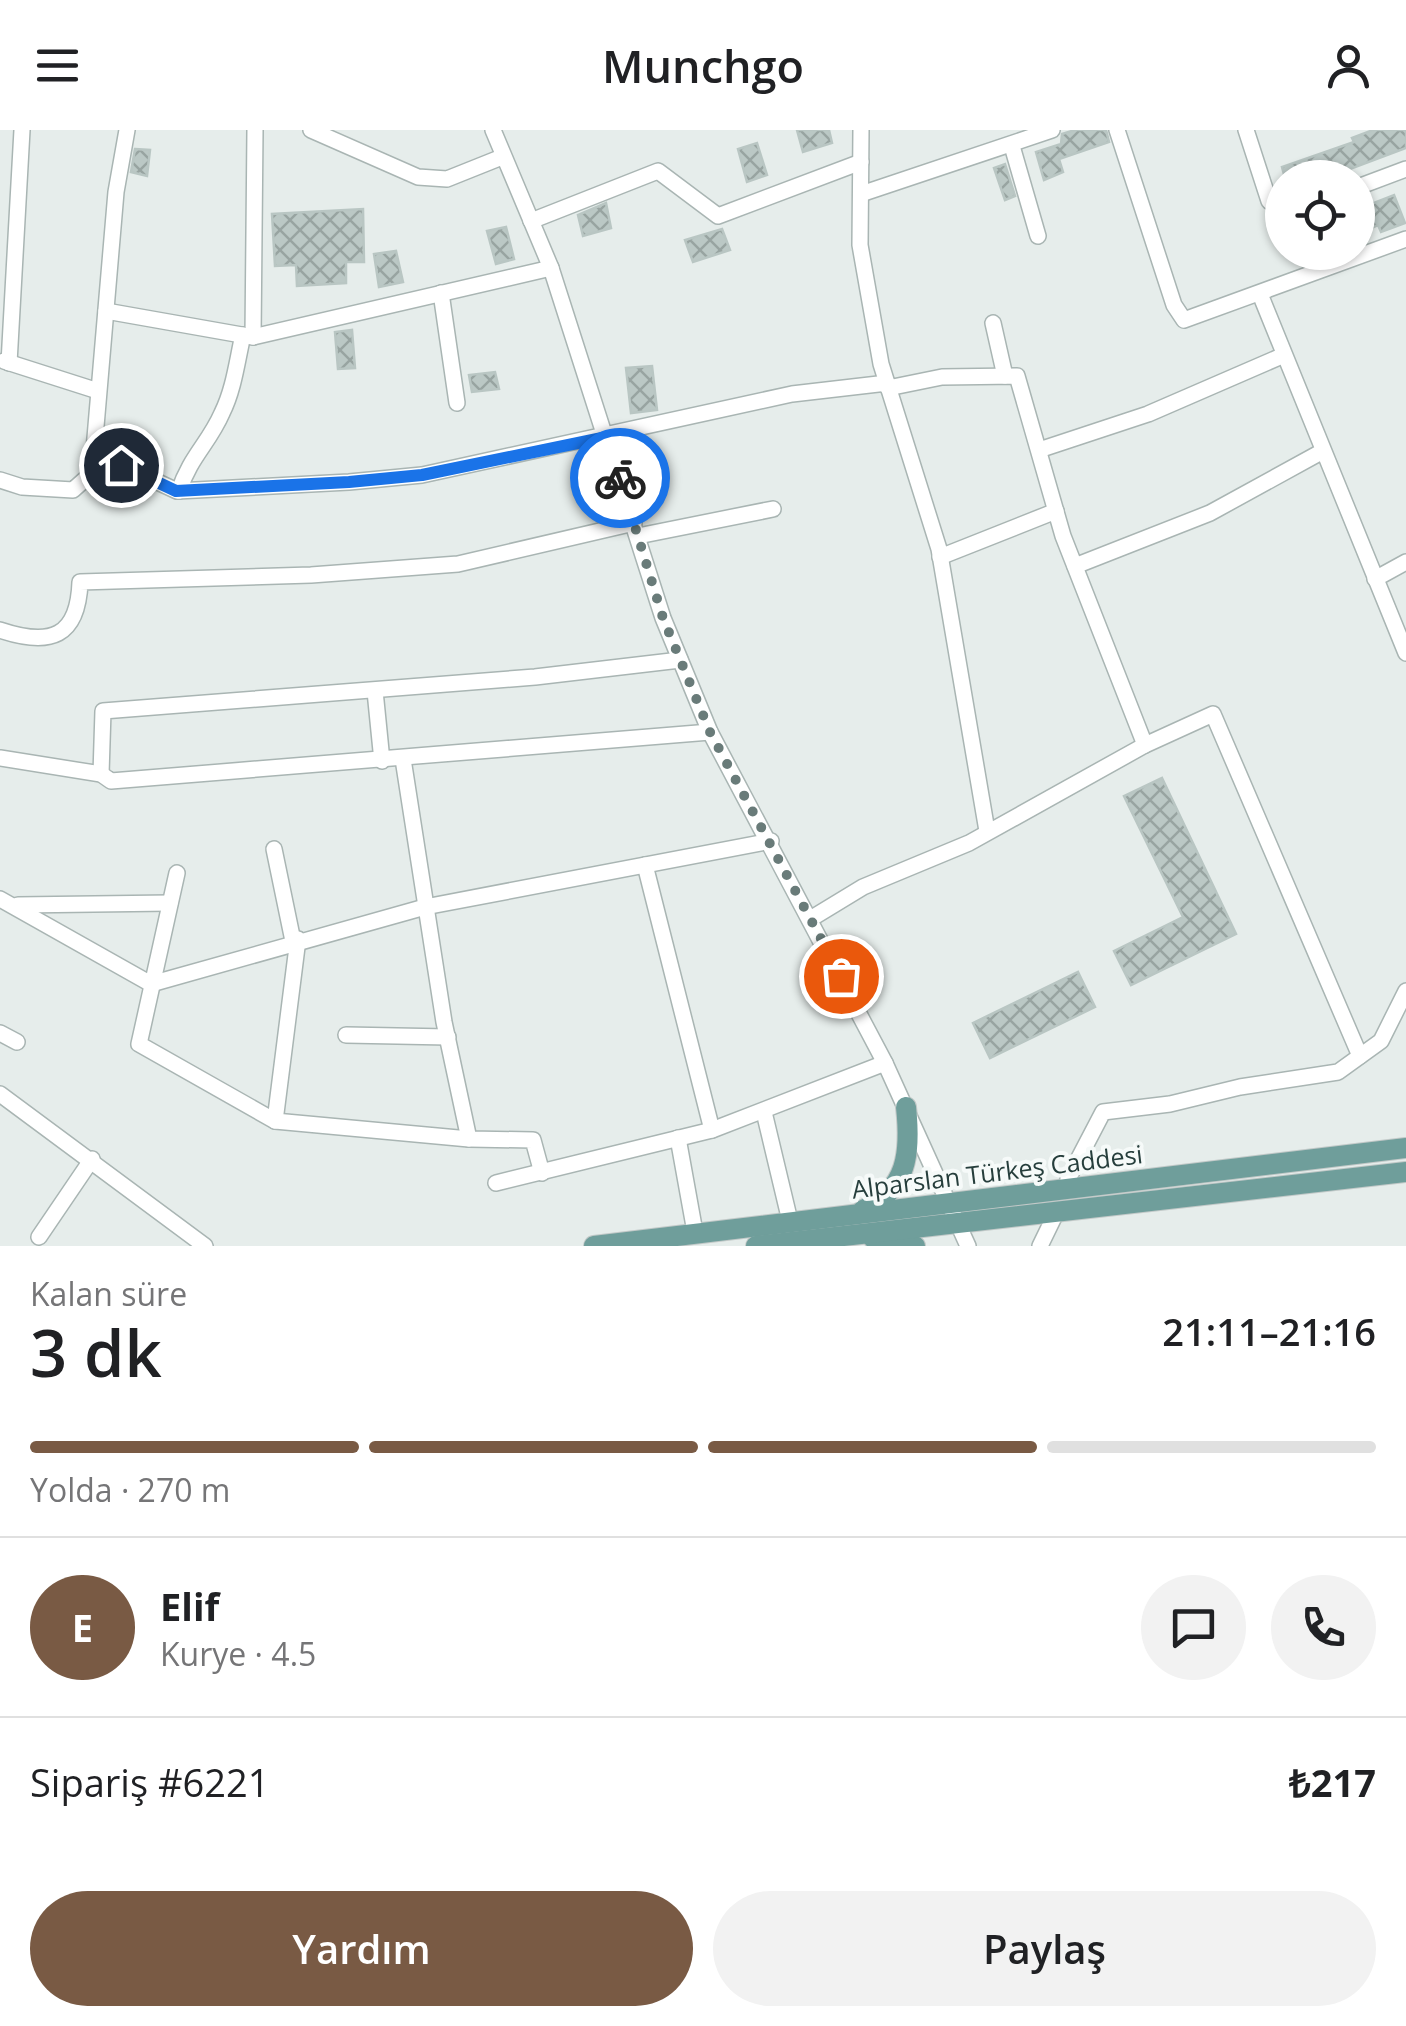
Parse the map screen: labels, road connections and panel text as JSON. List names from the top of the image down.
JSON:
{
  "streets": {
    "main road": ["Alparslan Türkeş Caddesi"]
  },
  "page": {
    "header": "Munchgo",
    "heading": ["3 dk", "Kalan süre", "21:11–21:16"],
    "panel": [
      "Elif",
      "Kurye · 4.5",
      "Sipariş #6221",
      "₺217"
    ],
    "bar": "Yolda · 270 m",
    "round": "E",
    "buttons": ["Yardım", "Paylaş"]
  }
}
